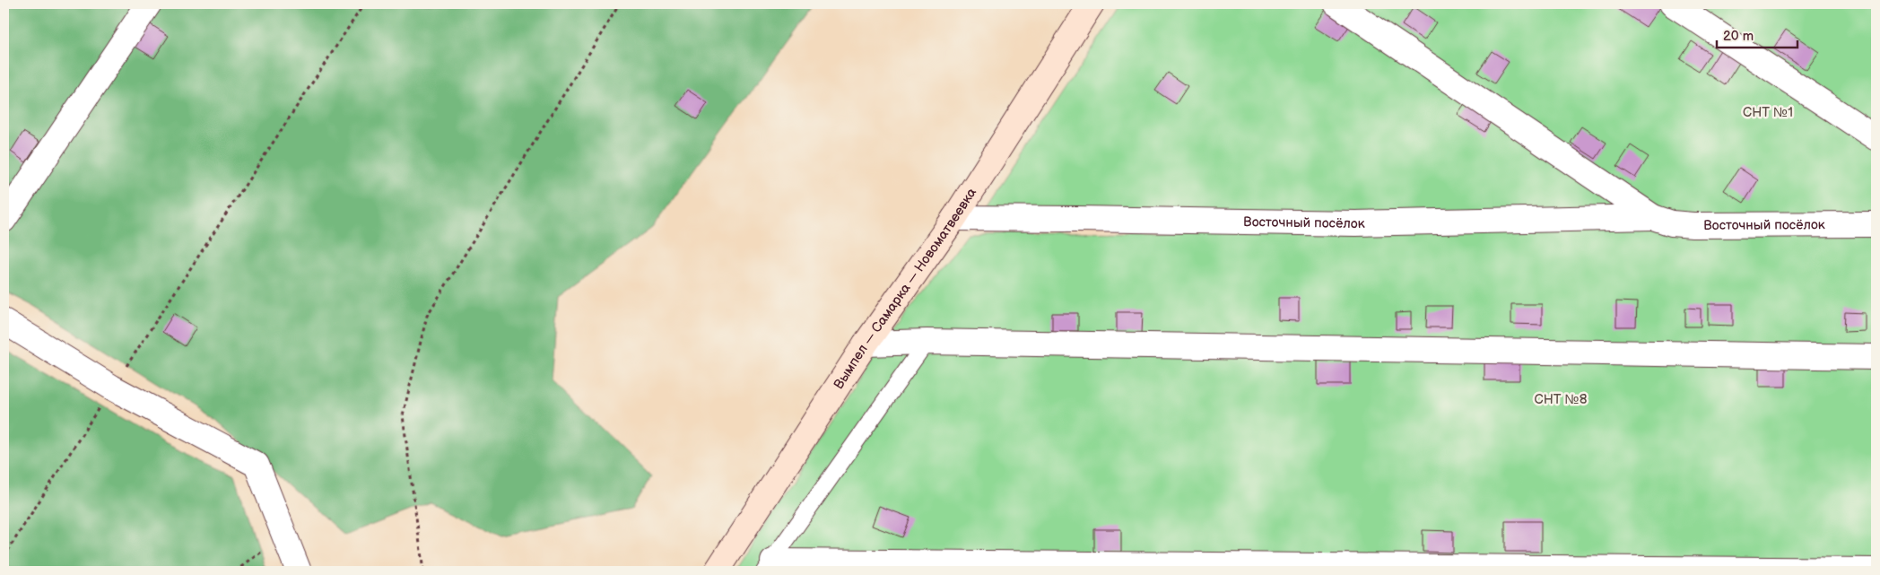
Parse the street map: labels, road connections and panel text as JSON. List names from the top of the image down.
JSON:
{
  "streets": {
    "main road": ["Вымпел — Самарка — Новоматвеевка"],
    "street": ["Восточный посёлок"]
  },
  "crossings": [
    ["Восточный посёлок", "Вымпел — Самарка — Новоматвеевка"]
  ],
  "parks": ["СНТ №1", "СНТ №8"],
  "scale_bar": "20 m"
}
